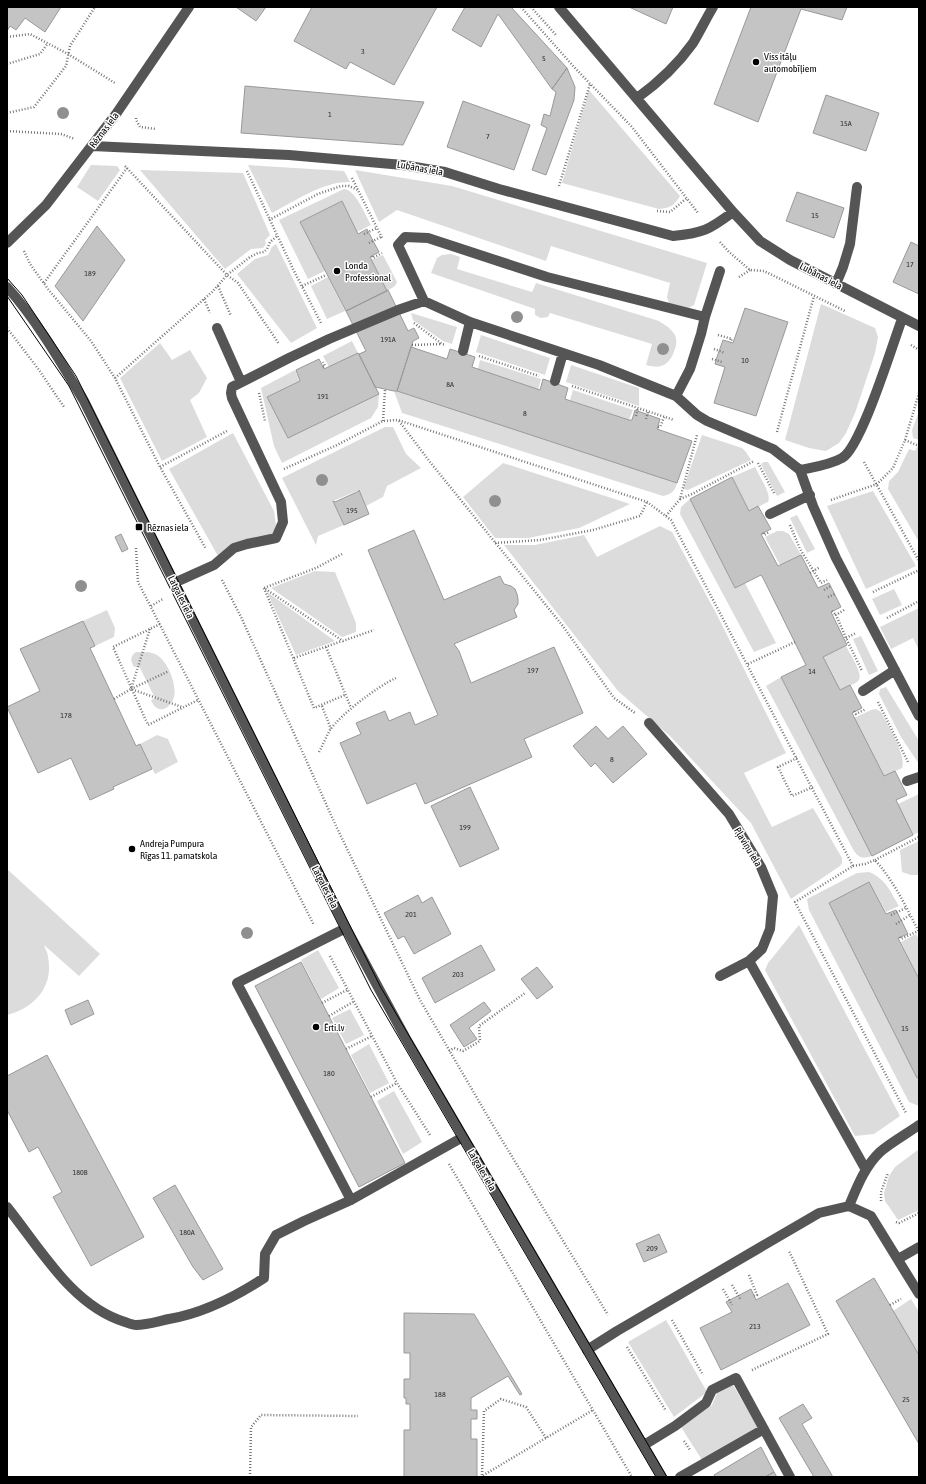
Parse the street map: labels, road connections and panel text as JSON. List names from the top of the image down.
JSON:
{
  "streets": {
    "street": [
      "Rēznas iela",
      "Lubānas iela",
      "Latgales iela",
      "Pļaviņu iela"
    ]
  },
  "crossings": [
    ["Rēznas iela", "Lubānas iela"]
  ],
  "places": {
    "other": [
      "Viss itāļu automobīļiem",
      "Londa Professional",
      "Andreja Pumpura Rīgas 11. pamatskola",
      "Ērti.lv"
    ],
    "transit": ["Rēznas iela"]
  },
  "house_numbers": [
    "3",
    "5",
    "1",
    "15A",
    "7",
    "15",
    "17",
    "189",
    "191A",
    "10",
    "8A",
    "191",
    "8",
    "195",
    "197",
    "14",
    "178",
    "8",
    "199",
    "201",
    "203",
    "15",
    "180",
    "180B",
    "180A",
    "209",
    "213",
    "188",
    "25"
  ]
}
